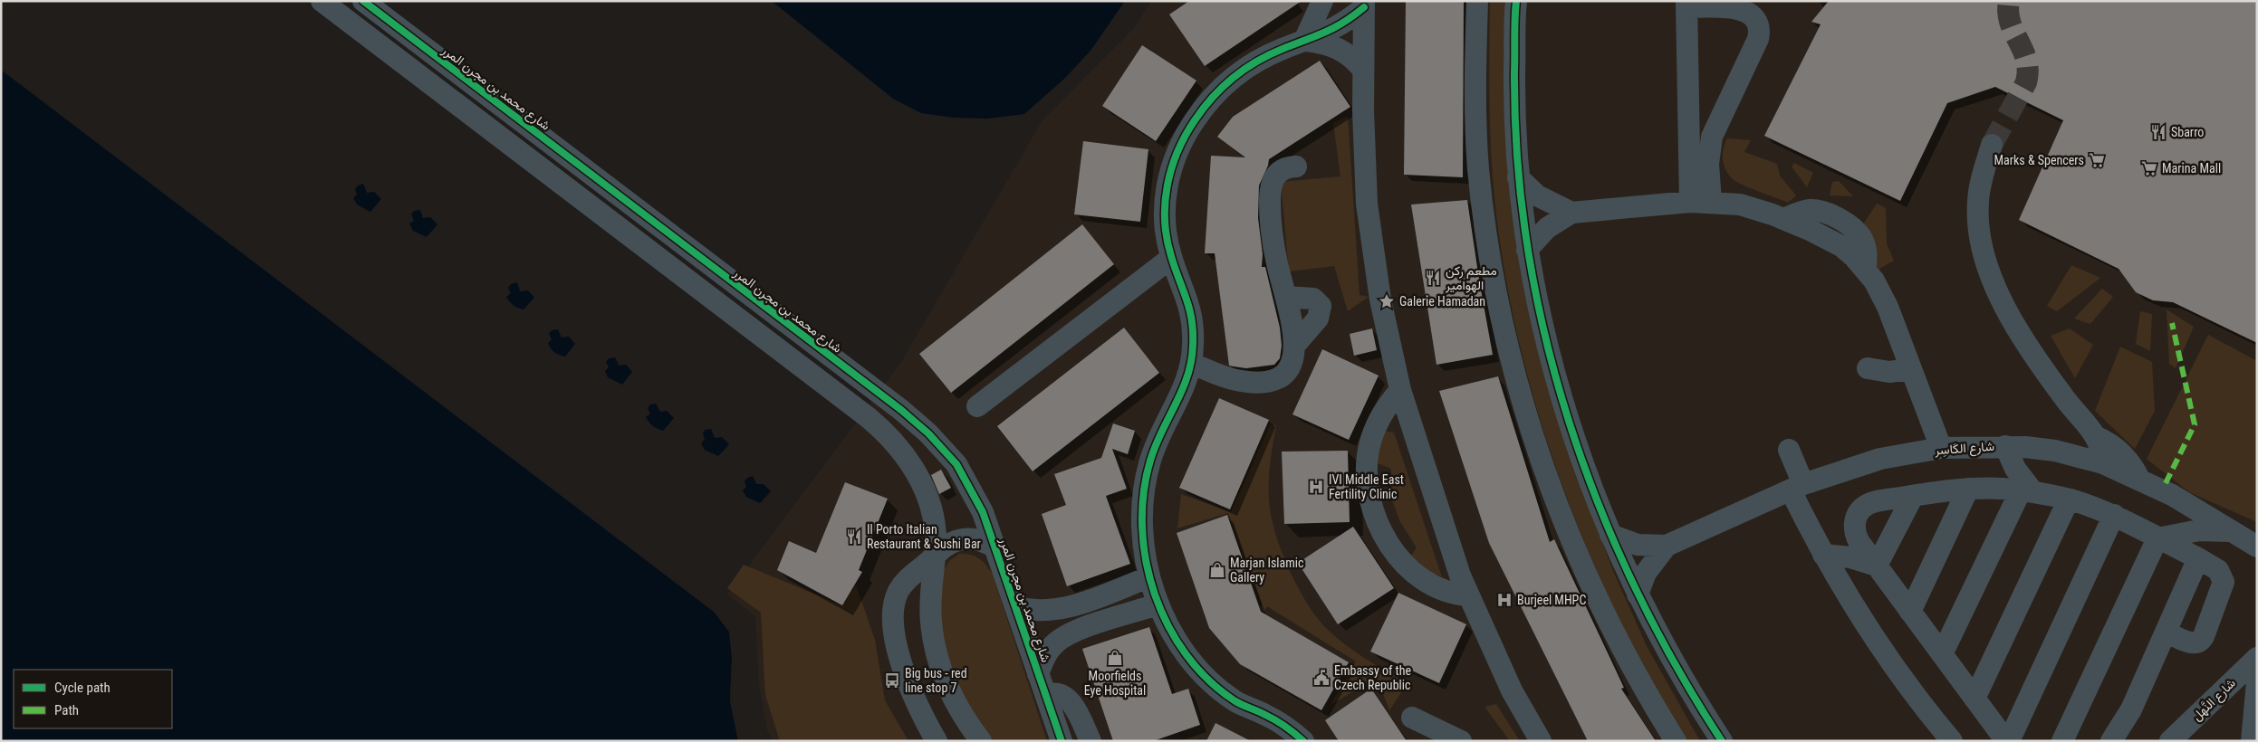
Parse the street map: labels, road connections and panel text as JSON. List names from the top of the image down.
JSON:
{
  "streets": {
    "street": ["شارع محمد بن مجرن المرر", "شارع الكَاسِر", "شارع النَّهل"]
  },
  "places": {
    "restaurant": ["Sbarro", "مطعم ركن الهوامير", "Il Porto Italian Restaurant & Sushi Bar"],
    "supermarket": ["Marks & Spencers", "Marina Mall"],
    "place": ["Galerie Hamadan"],
    "hospital": ["IVI Middle East Fertility Clinic", "Burjeel MHPC"],
    "shop": ["Marjan Islamic Gallery", "Moorfields Eye Hospital"],
    "public building": ["Embassy of the Czech Republic"],
    "bus stop": ["Big bus - red line stop 7"]
  },
  "legend": ["Cycle path", "Path"]
}
